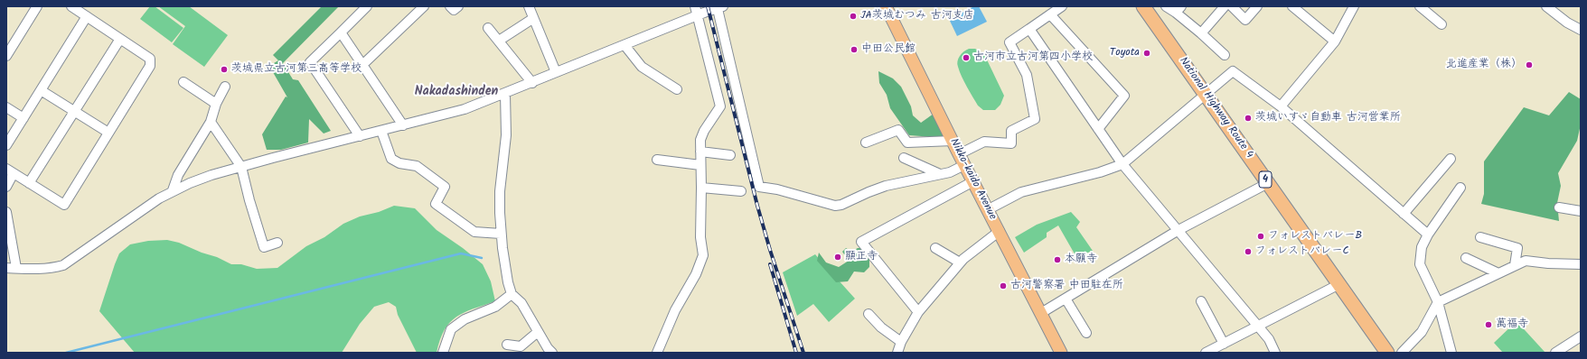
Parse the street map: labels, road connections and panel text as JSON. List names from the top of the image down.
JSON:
{
  "streets": {
    "highway": ["National Highway Route 4", "4"],
    "main road": ["Nikko-kaido Avenue"]
  },
  "districts": ["Nakadashinden"],
  "places": [
    "JA茨城むつみ 古河支店",
    "中田公民館",
    "Toyota",
    "古河市立古河第四小学校",
    "北進産業（株）",
    "茨城県立古河第三高等学校",
    "茨城いすゞ自動車 古河営業所",
    "フォレストバレーB",
    "フォレストバレーC",
    "顯正寺",
    "本願寺",
    "古河警察署 中田駐在所",
    "萬福寺"
  ]
}
